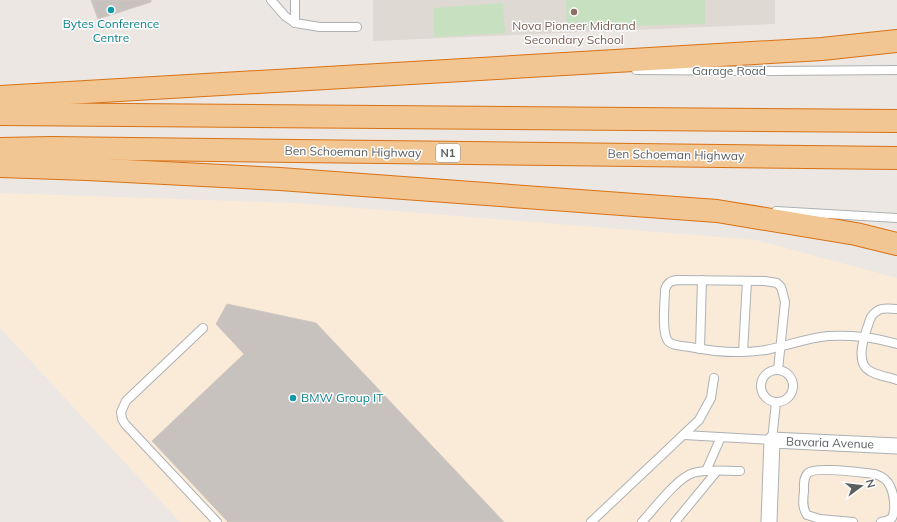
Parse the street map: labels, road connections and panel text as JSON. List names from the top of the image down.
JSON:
{
  "streets": {
    "highway": ["Ben Schoeman Highway", "N1"],
    "street": ["Bavaria Avenue"],
    "lane": ["Garage Road"]
  },
  "places": ["Bytes Conference Centre", "Nova Pioneer Midrand Secondary School", "BMW Group IT"],
  "north": "right"
}
